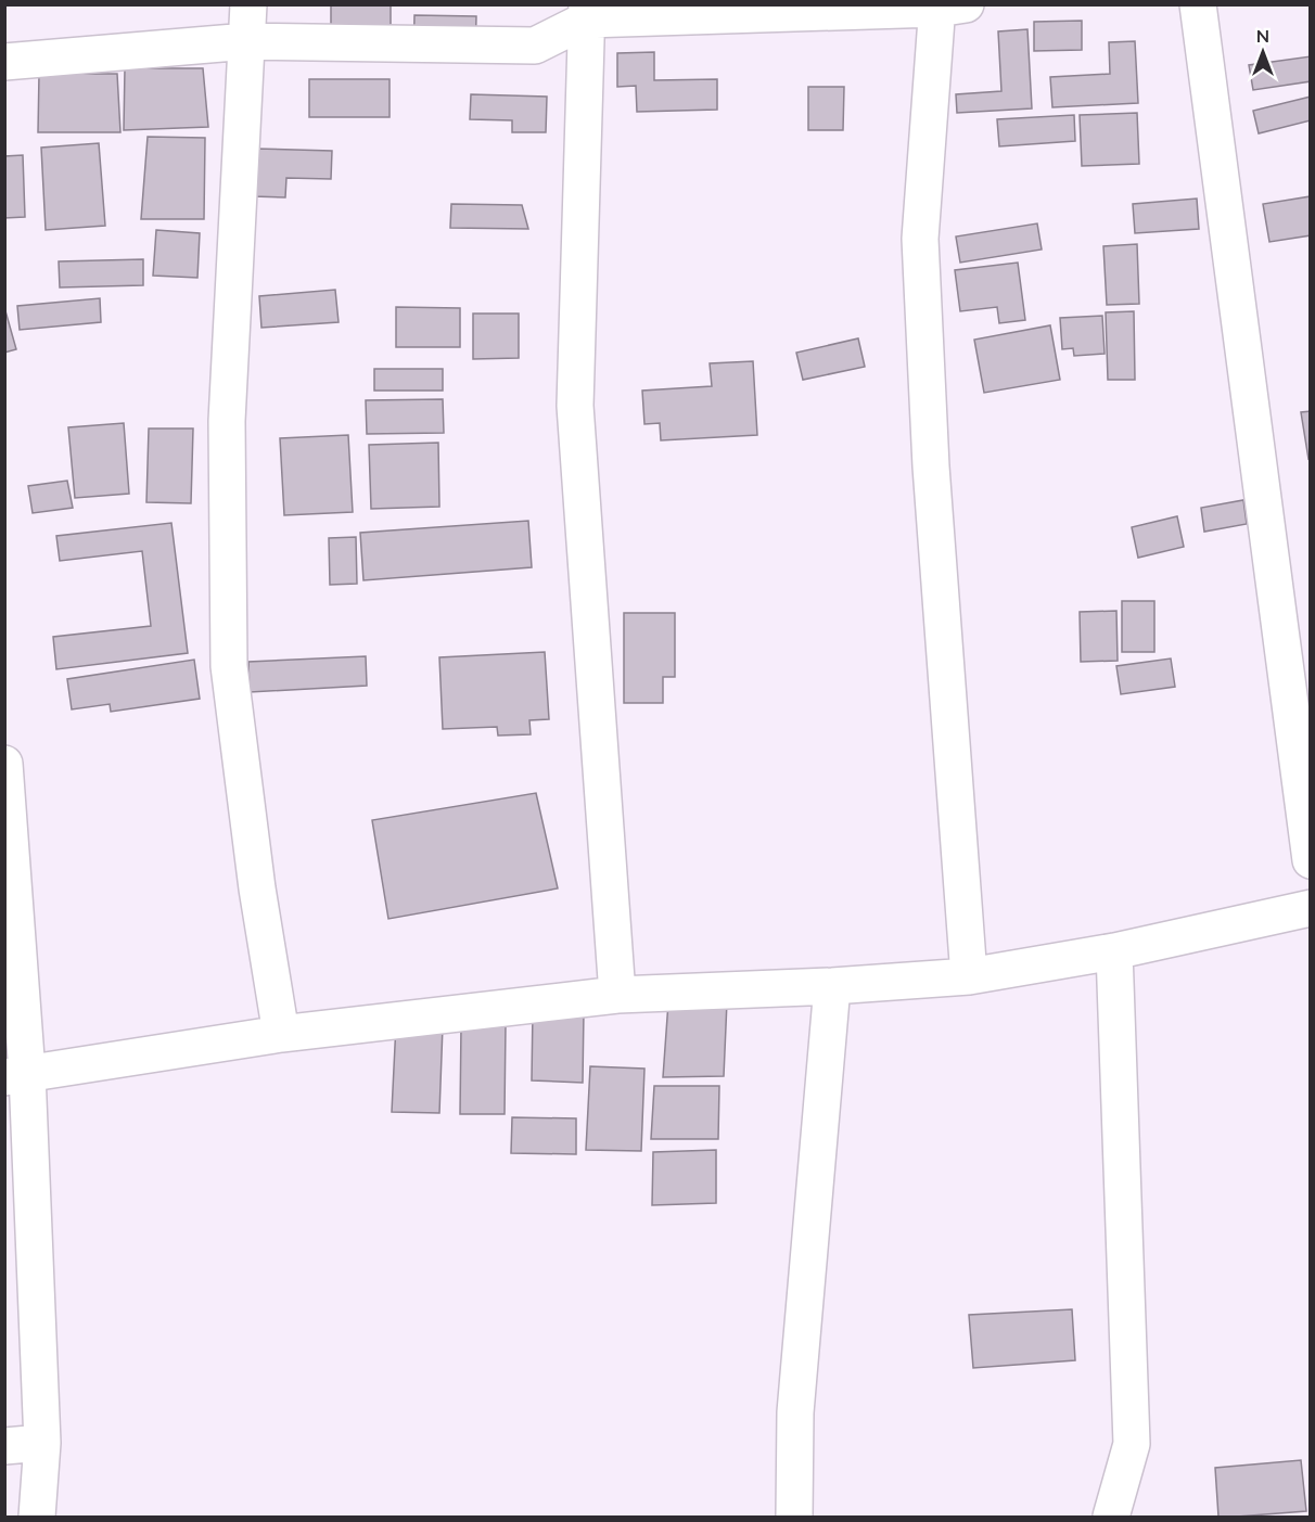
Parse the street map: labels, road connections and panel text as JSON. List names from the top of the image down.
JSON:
{
  "north": "top"
}
